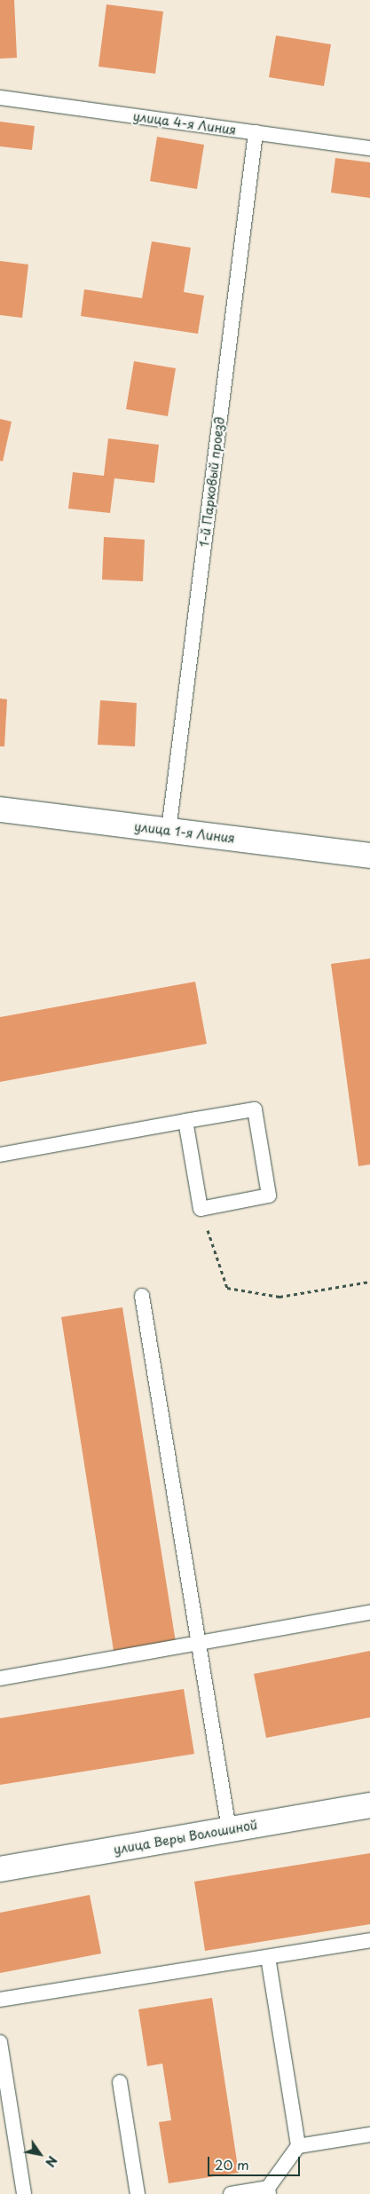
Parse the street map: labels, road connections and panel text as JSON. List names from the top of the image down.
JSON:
{
  "streets": {
    "street": ["улица 1-я Линия", "улица Веры Волошиной"],
    "lane": ["улица 4-я Линия", "1-й Парковый проезд"]
  },
  "crossings": [
    ["улица 4-я Линия", "1-й Парковый проезд"],
    ["1-й Парковый проезд", "улица 1-я Линия"]
  ],
  "scale_bar": "20 m",
  "north": "bottom right"
}
